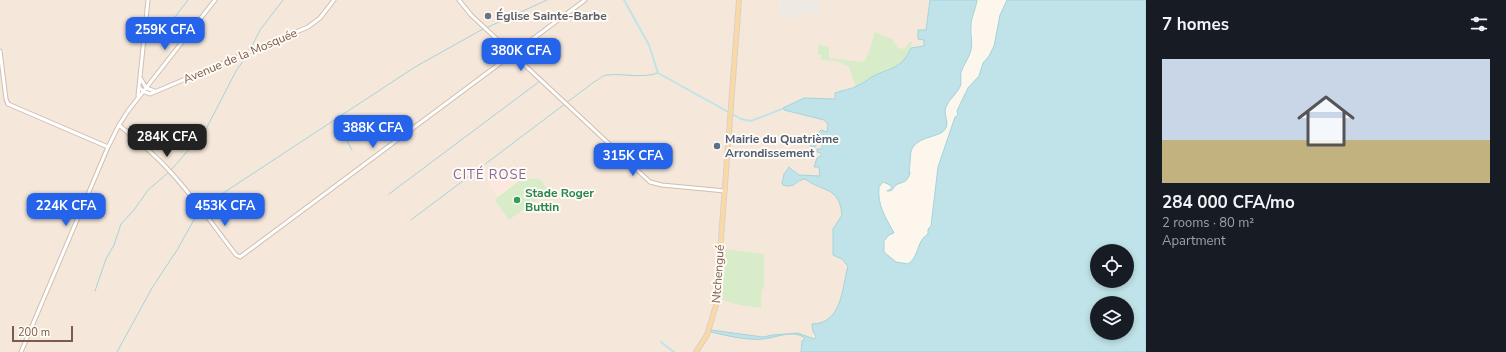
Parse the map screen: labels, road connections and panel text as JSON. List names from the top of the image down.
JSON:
{
  "streets": {
    "main road": ["Ntchengué"],
    "street": ["Avenue de la Mosquée"]
  },
  "districts": ["CITÉ ROSE"],
  "places": ["Église Sainte-Barbe", "Mairie du Quatrième Arrondissement", "Stade Roger Buttin"],
  "scale_bar": "200 m",
  "page": {
    "heading": "7 homes",
    "price": [
      "259K CFA",
      "380K CFA",
      "388K CFA",
      "284K CFA",
      "315K CFA",
      "224K CFA",
      "453K CFA"
    ],
    "list": [
      {
        "name": "284 000 CFA/mo",
        "note": "2 rooms · 80 m² · Apartment"
      }
    ],
    "scale": "200 m"
  }
}
